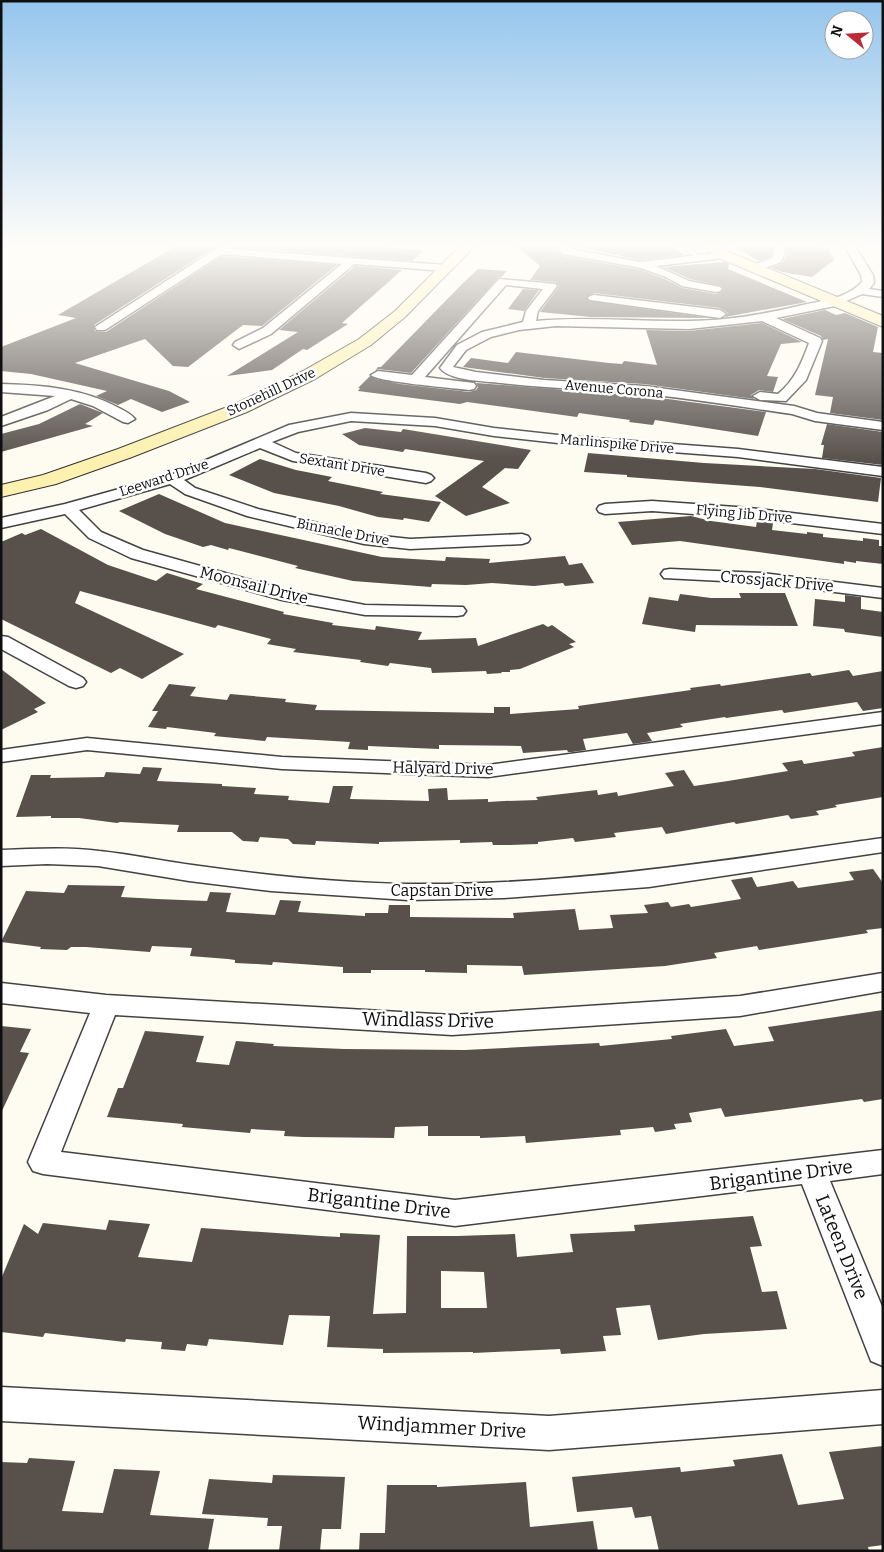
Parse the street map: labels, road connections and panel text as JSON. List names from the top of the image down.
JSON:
{
  "streets": {
    "main road": ["Stonehill Drive"],
    "street": [
      "Avenue Corona",
      "Marlinspike Drive",
      "Sextant Drive",
      "Leeward Drive",
      "Flying Jib Drive",
      "Binnacle Drive",
      "Crossjack Drive",
      "Moonsail Drive",
      "Halyard Drive",
      "Capstan Drive",
      "Windlass Drive",
      "Brigantine Drive",
      "Lateen Drive",
      "Windjammer Drive"
    ]
  },
  "crossings": [
    ["Marlinspike Drive", "Leeward Drive"],
    ["Sextant Drive", "Leeward Drive"],
    ["Leeward Drive", "Binnacle Drive"],
    ["Leeward Drive", "Moonsail Drive"],
    ["Windlass Drive", "Brigantine Drive"],
    ["Brigantine Drive", "Lateen Drive"]
  ],
  "north": "left"
}
